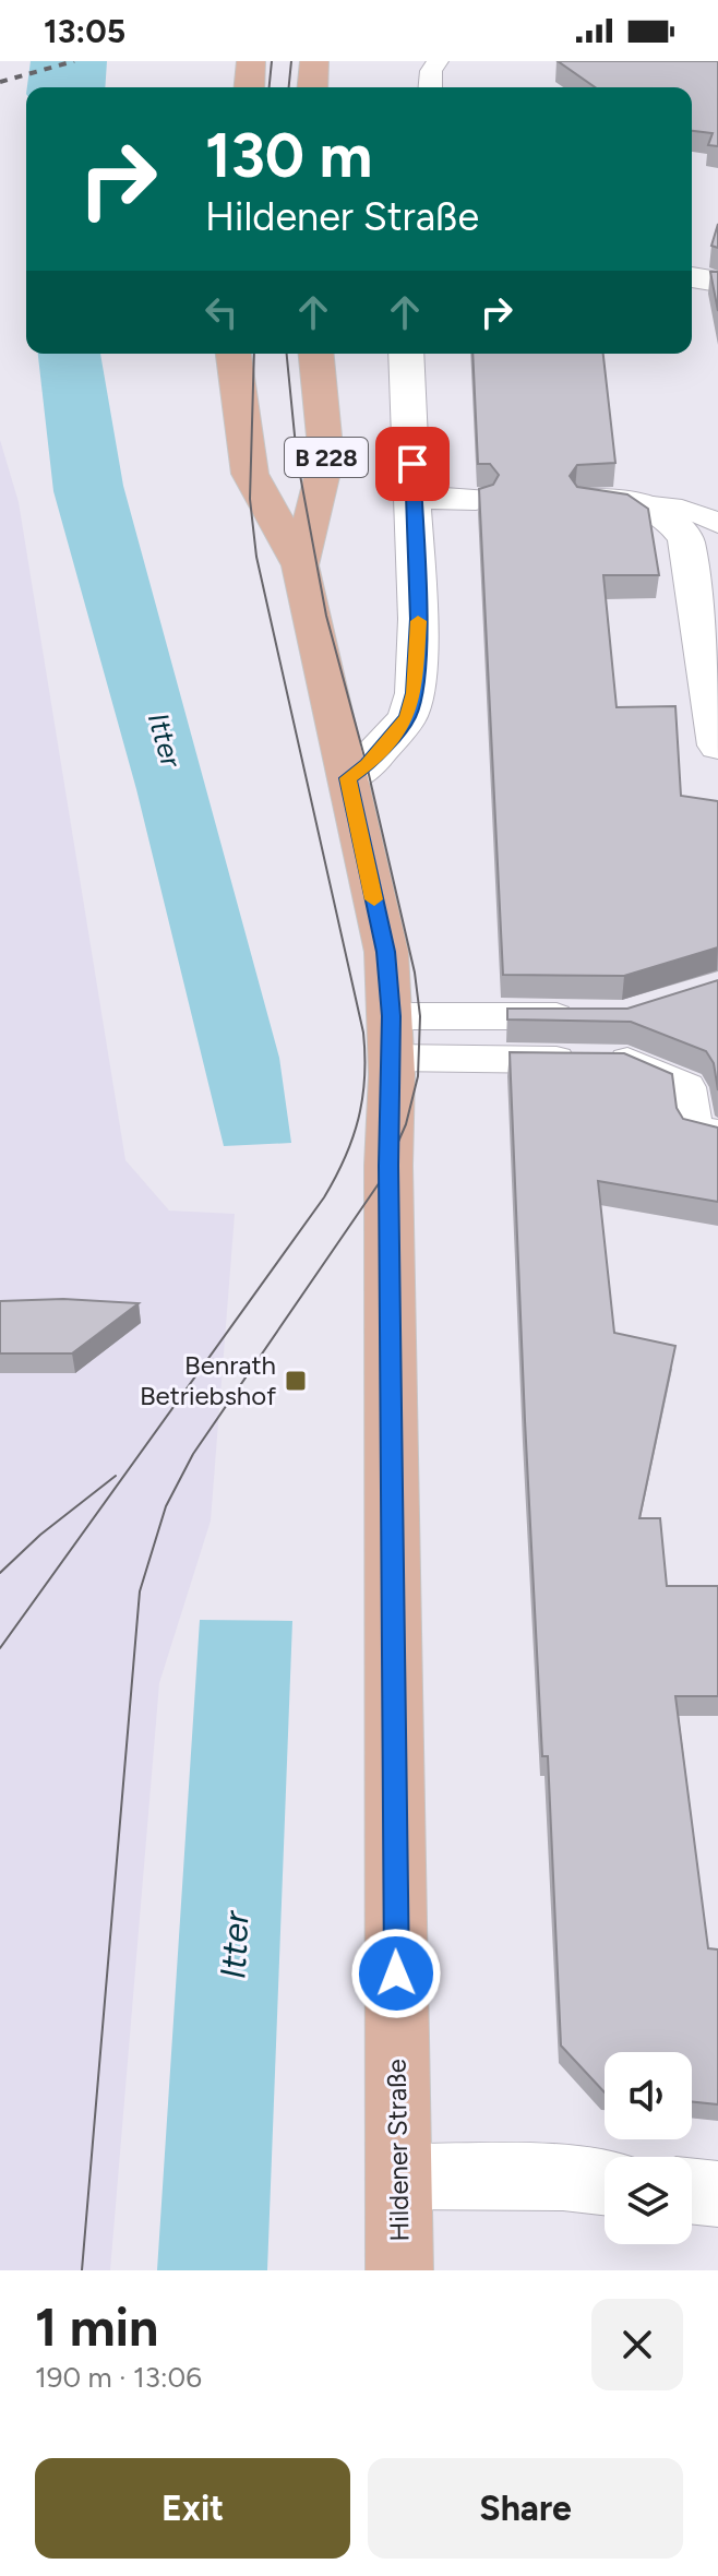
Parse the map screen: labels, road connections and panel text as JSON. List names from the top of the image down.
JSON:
{
  "streets": {
    "main road": ["B 228", "Hildener Straße"]
  },
  "water": ["Itter"],
  "places": {
    "transit": ["Benrath Betriebshof"]
  },
  "page": {
    "status": "13:05",
    "turn": ["130 m", "Hildener Straße"],
    "heading": ["1 min", "190 m · 13:06"],
    "buttons": ["Exit", "Share"]
  }
}
